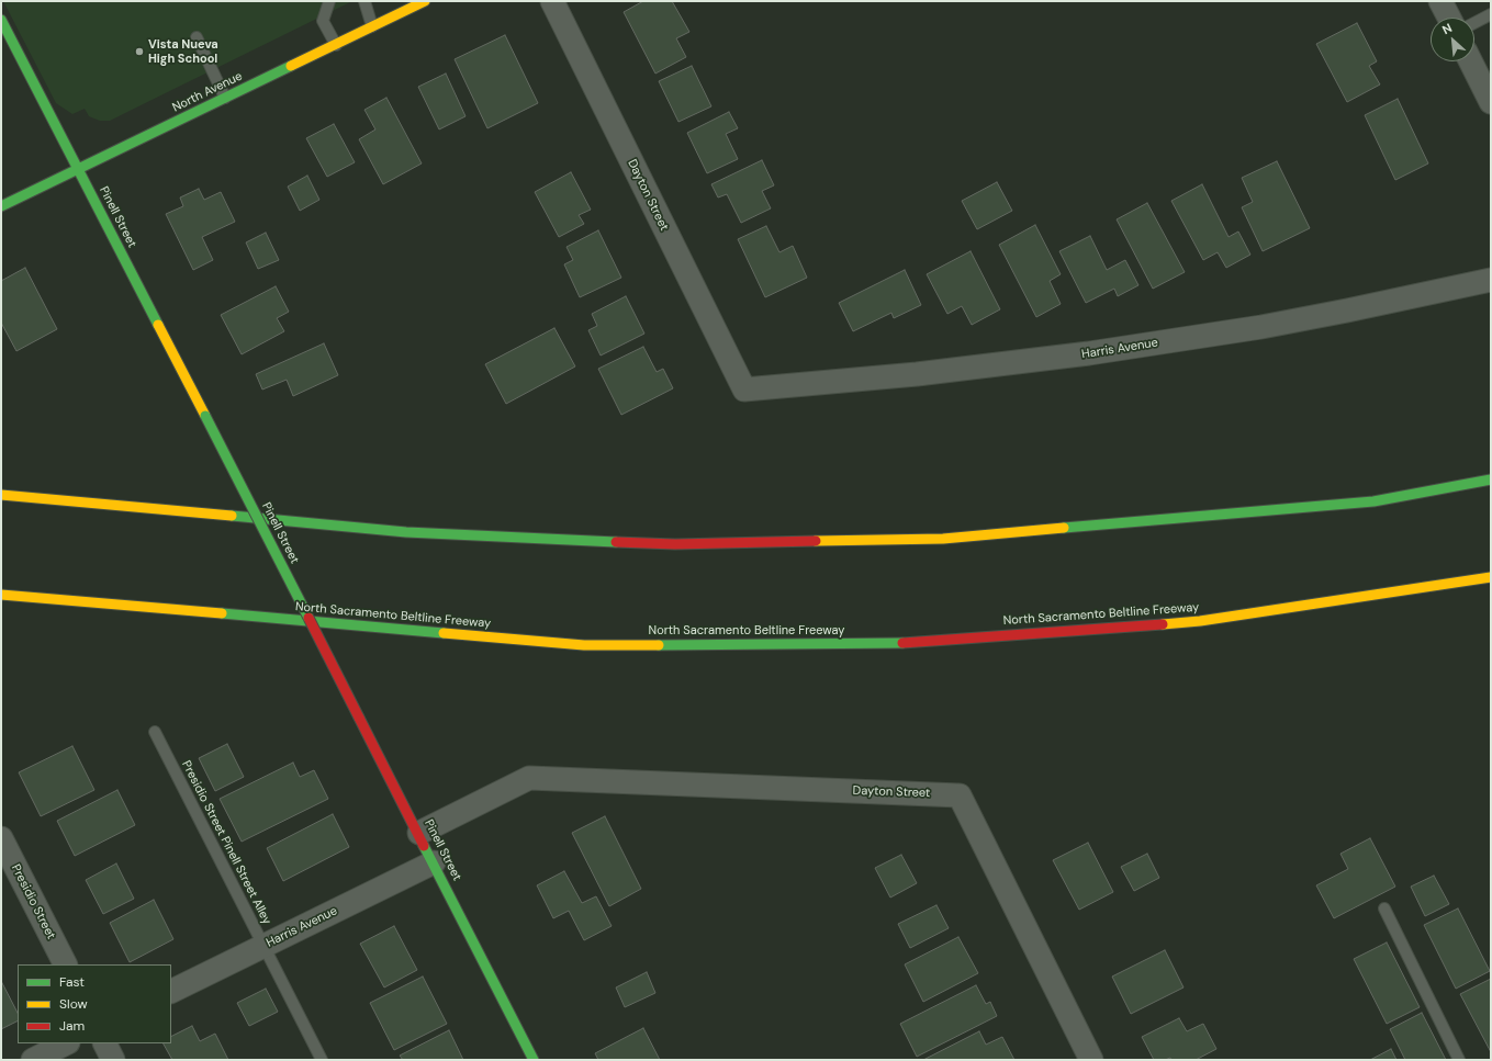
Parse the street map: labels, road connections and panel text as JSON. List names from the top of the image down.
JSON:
{
  "streets": {
    "main road": ["North Avenue", "Pinell Street", "North Sacramento Beltline Freeway"],
    "street": ["Dayton Street", "Harris Avenue", "Presidio Street"],
    "lane": ["Presidio Street Pinell Street Alley"]
  },
  "crossings": [
    ["North Avenue", "Pinell Street"],
    ["Dayton Street", "Pinell Street"],
    ["Dayton Street", "Harris Avenue"],
    ["Pinell Street", "Harris Avenue"],
    ["Harris Avenue", "Presidio Street Pinell Street Alley"]
  ],
  "places": ["Vista Nueva High School"],
  "legend": ["Fast", "Slow", "Jam"],
  "north": "top left"
}
